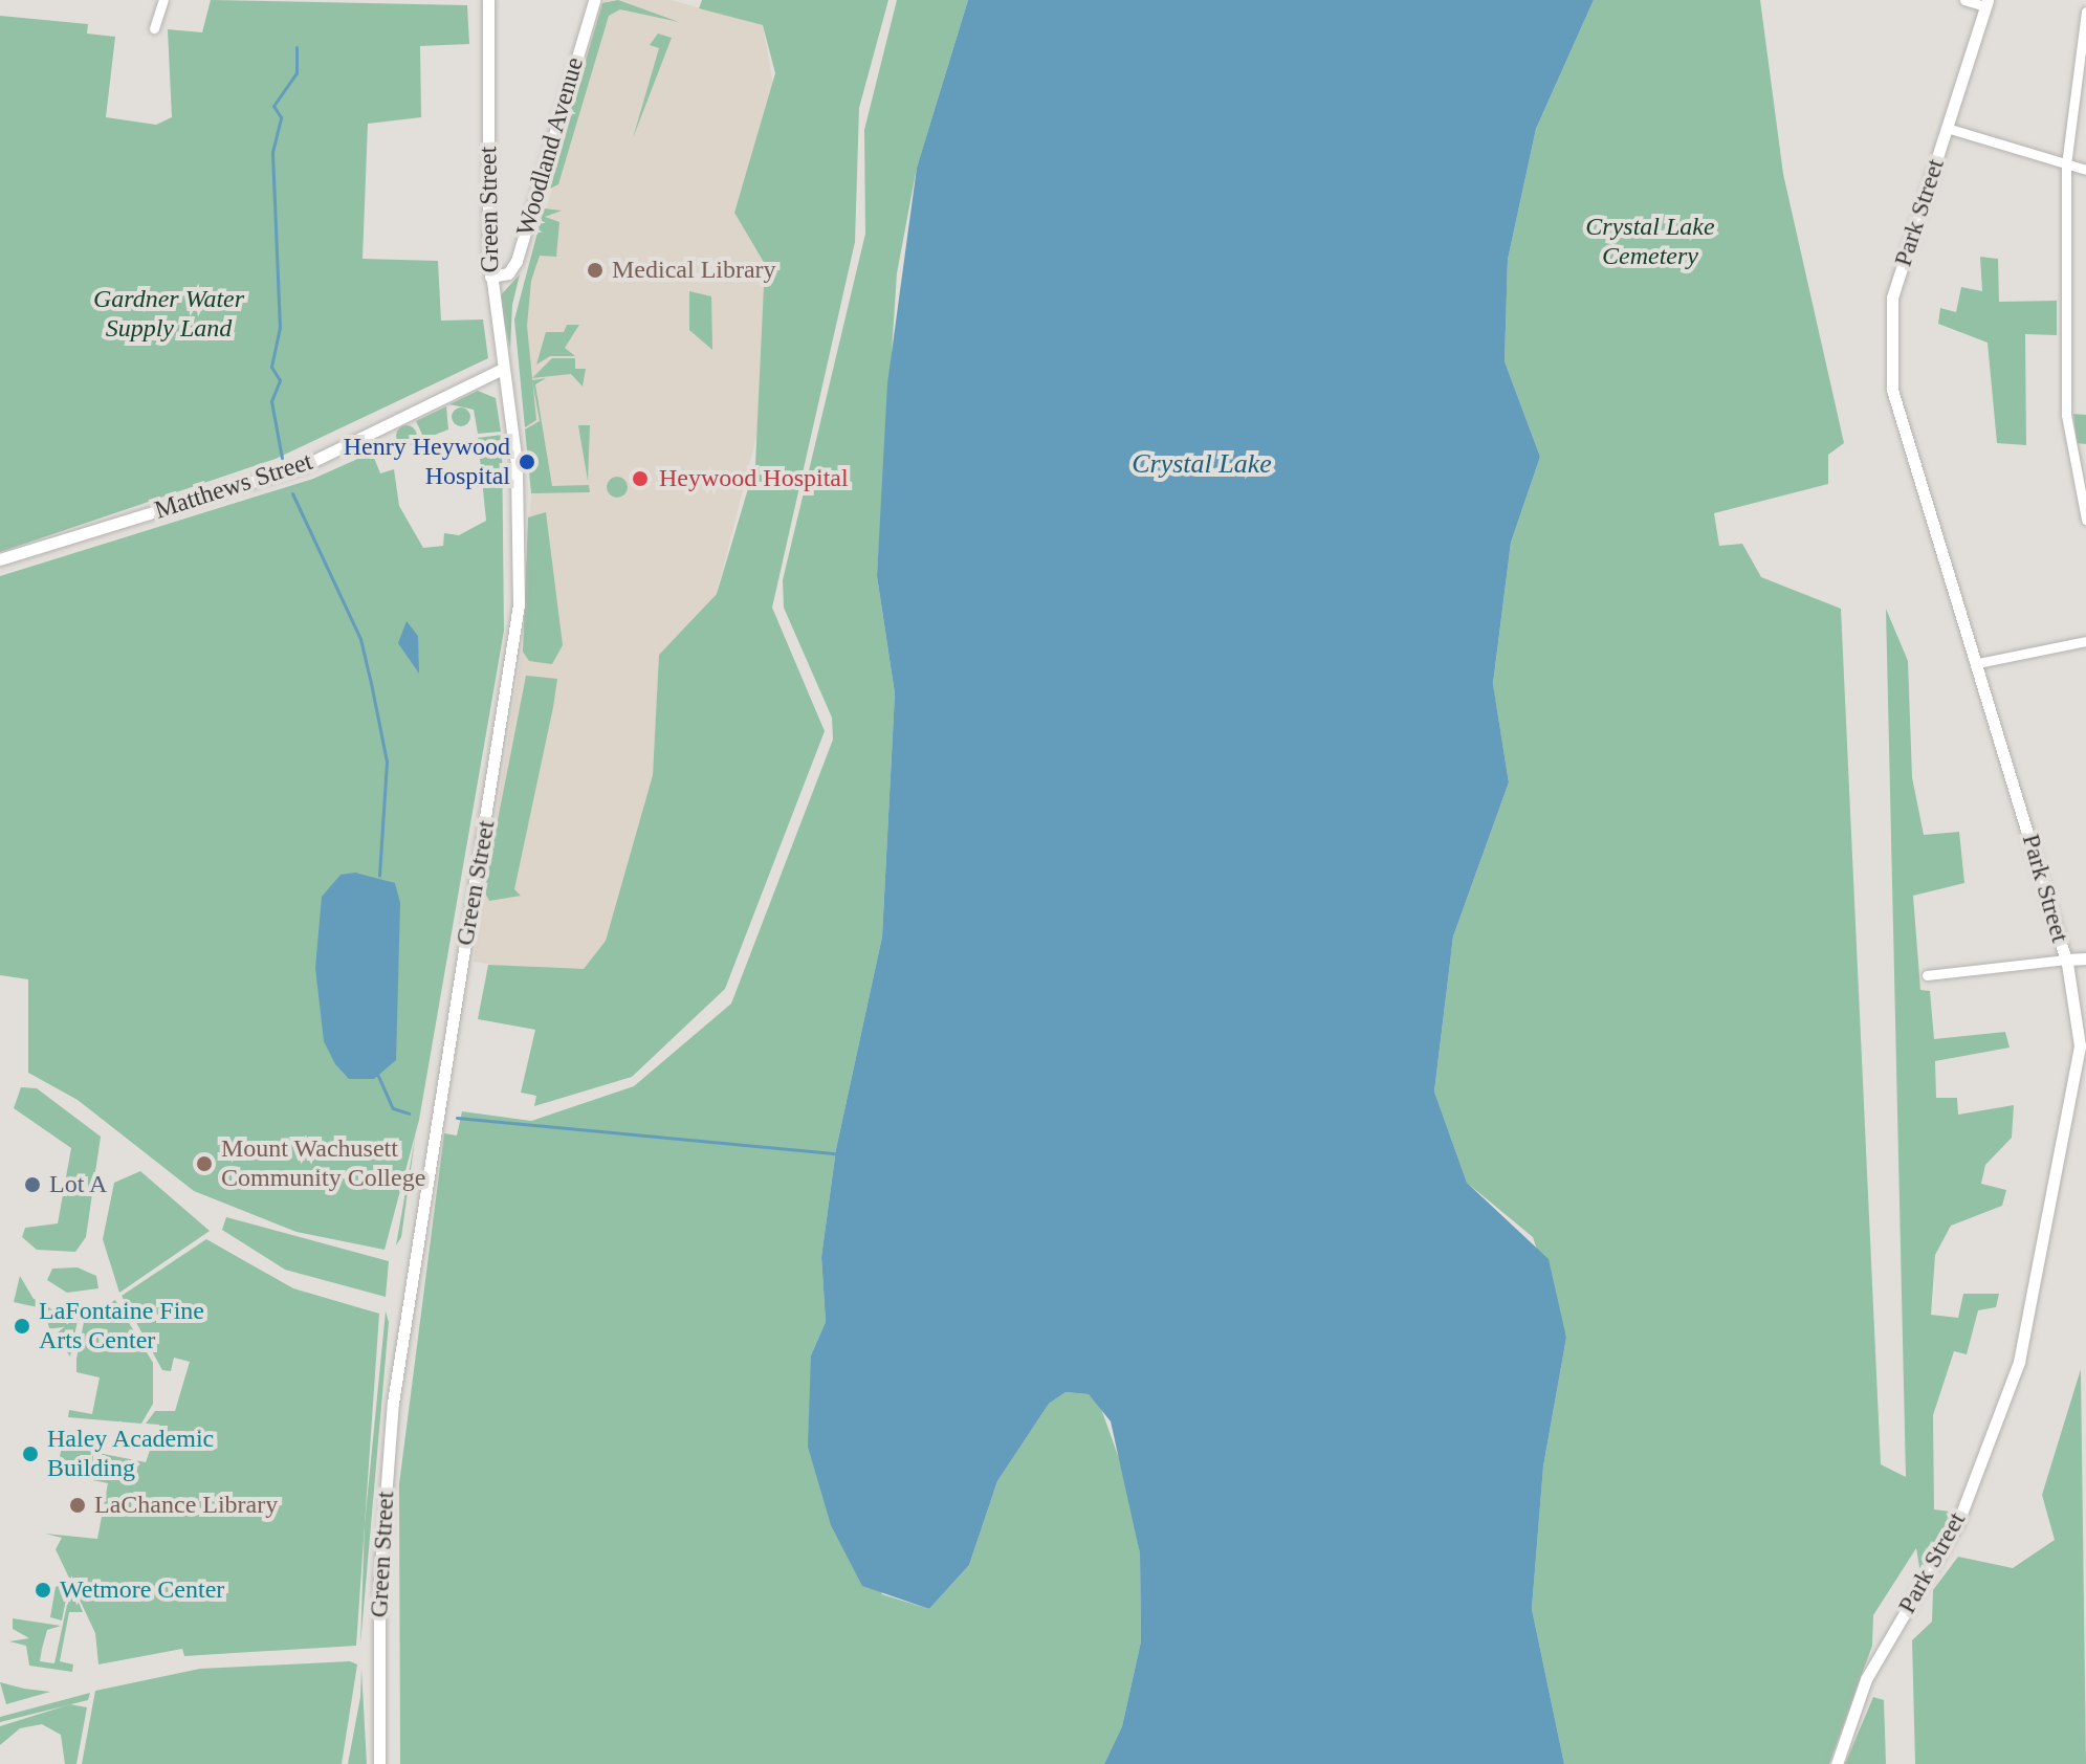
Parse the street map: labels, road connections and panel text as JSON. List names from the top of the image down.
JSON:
{
  "streets": {
    "street": [
      "Woodland Avenue",
      "Green Street",
      "Park Street",
      "Matthews Street"
    ]
  },
  "crossings": [
    ["Woodland Avenue", "Green Street"],
    ["Green Street", "Matthews Street"]
  ],
  "water": ["Crystal Lake"],
  "parks": ["Crystal Lake Cemetery", "Gardner Water Supply Land"],
  "places": [
    "Medical Library",
    "Henry Heywood Hospital",
    "Heywood Hospital",
    "Mount Wachusett Community College",
    "Lot A",
    "LaFontaine Fine Arts Center",
    "Haley Academic Building",
    "LaChance Library",
    "Wetmore Center"
  ]
}
